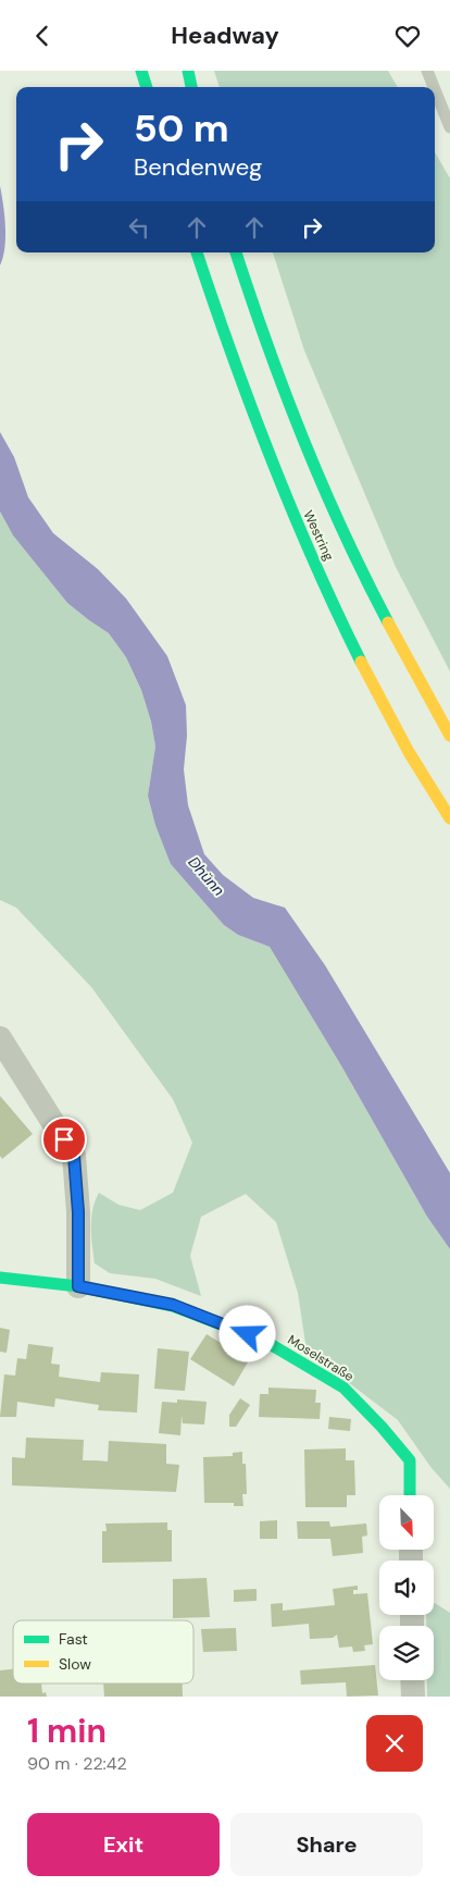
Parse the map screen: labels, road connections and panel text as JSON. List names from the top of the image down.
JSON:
{
  "streets": {
    "main road": ["Westring", "Moselstraße"]
  },
  "water": ["Dhünn"],
  "legend": ["Fast", "Slow"],
  "north": "bottom right",
  "page": {
    "header": "Headway",
    "turn": ["50 m", "Bendenweg"],
    "heading": ["1 min", "90 m · 22:42"],
    "buttons": ["Exit", "Share"]
  }
}
